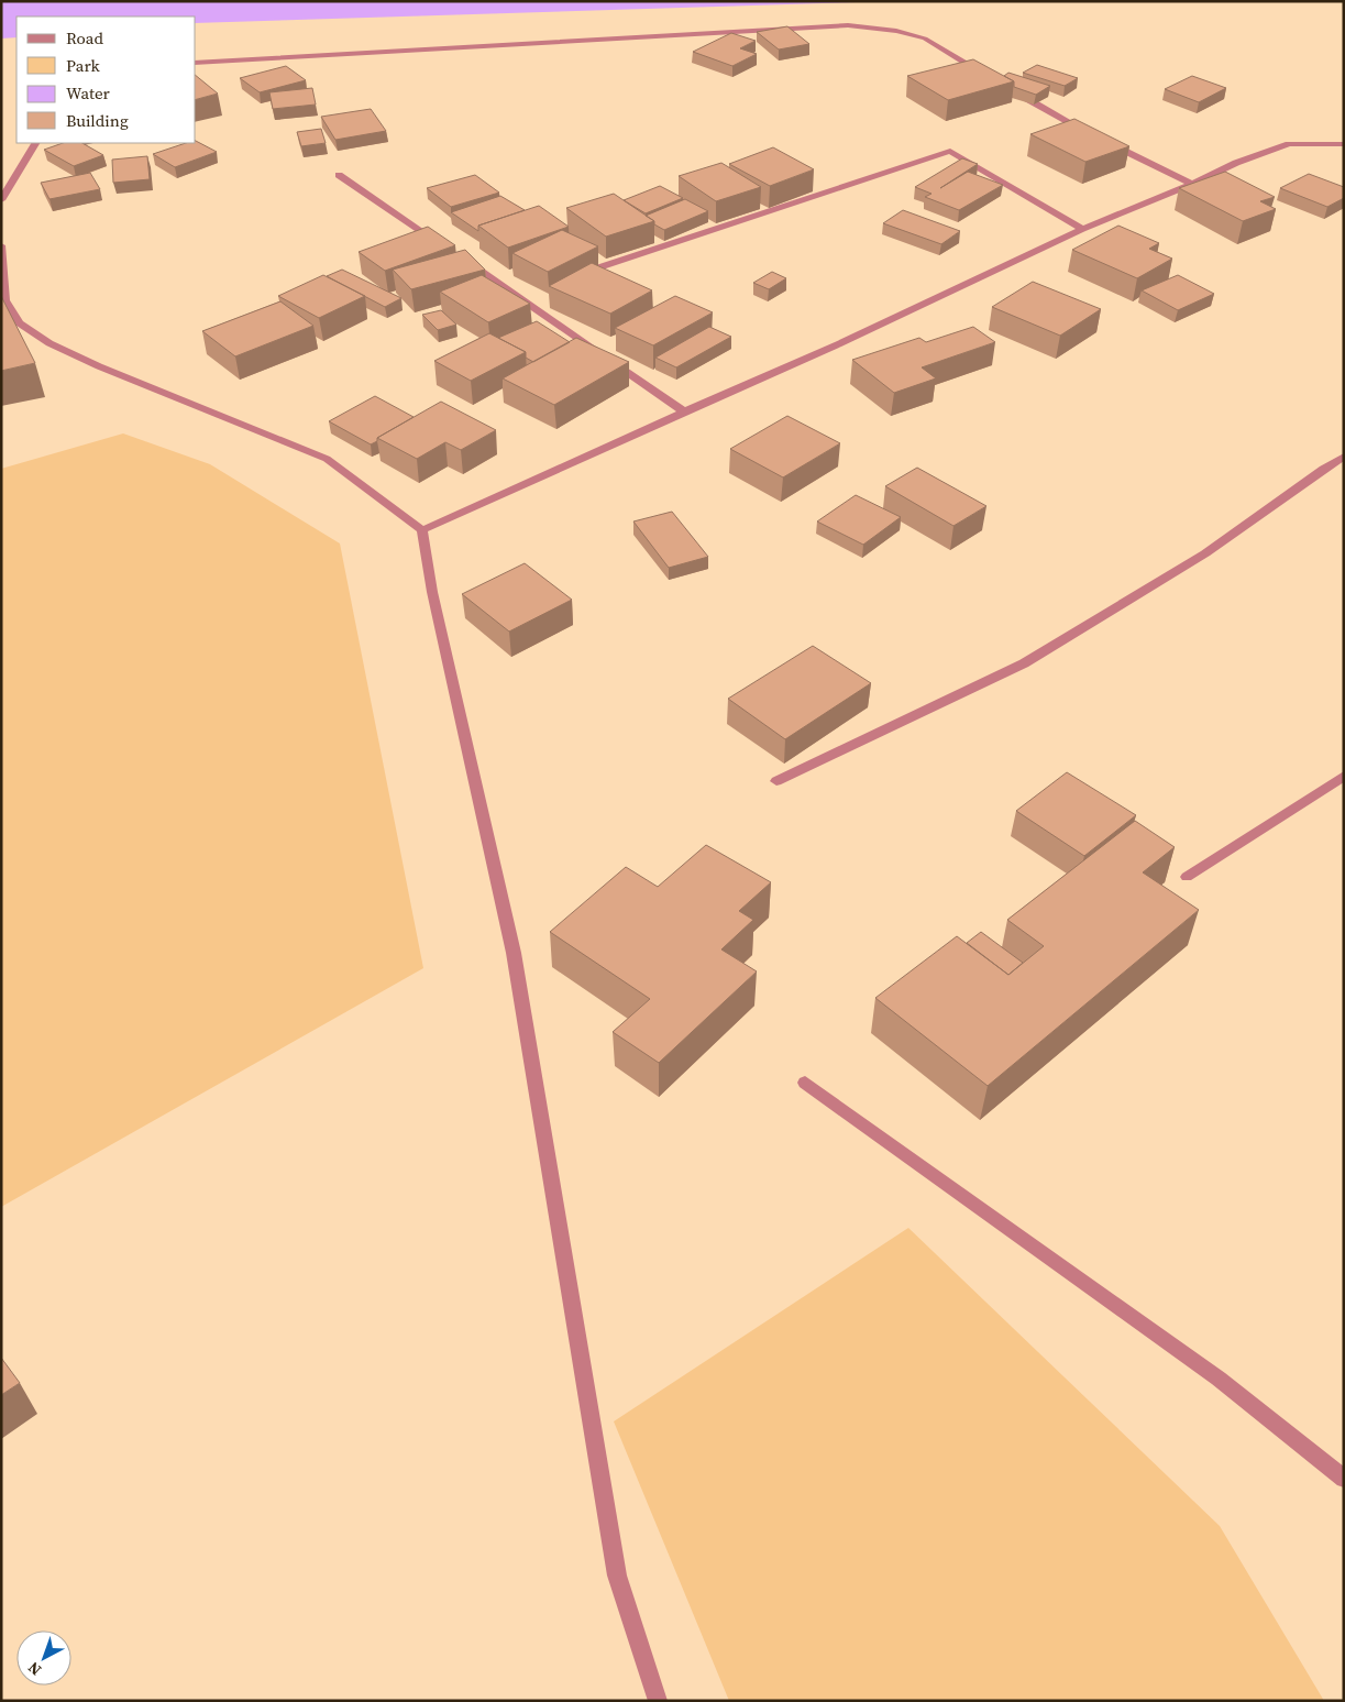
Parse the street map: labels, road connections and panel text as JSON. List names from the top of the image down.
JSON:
{
  "legend": [
    "Road",
    "Park",
    "Water",
    "Building"
  ],
  "north": "bottom left"
}
